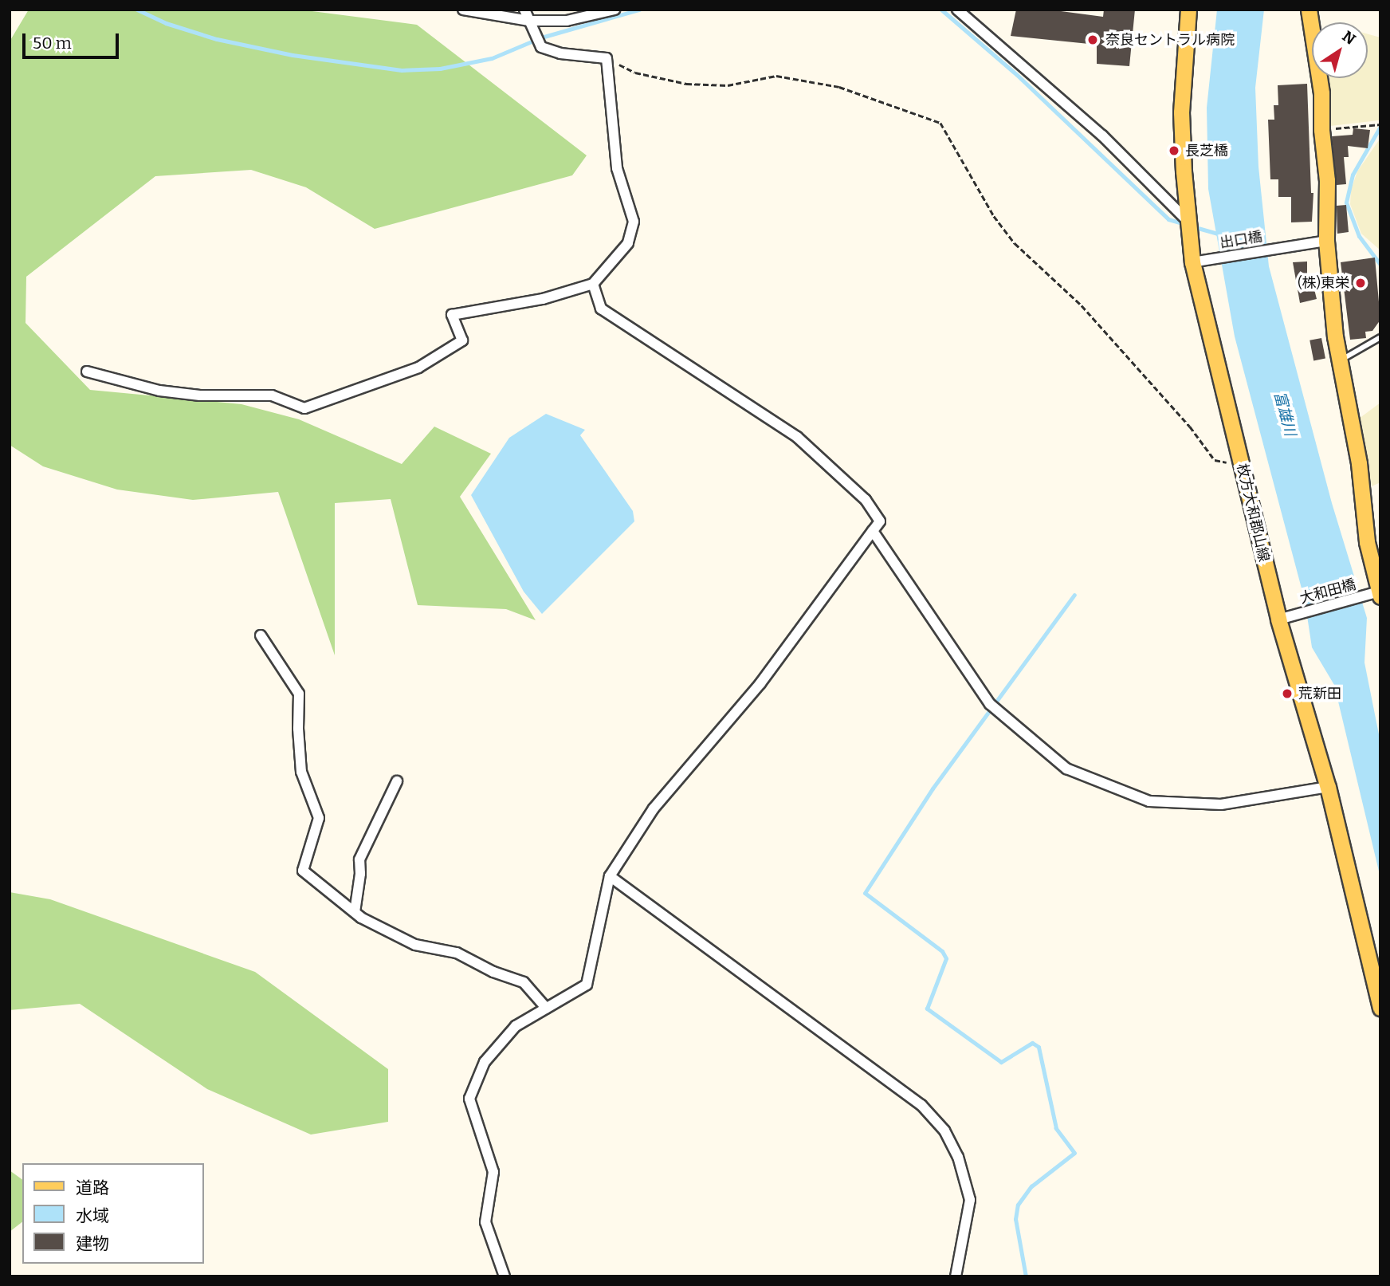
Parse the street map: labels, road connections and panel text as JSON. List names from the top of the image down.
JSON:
{
  "streets": {
    "main road": ["枚方大和郡山線"],
    "street": ["出口橋", "大和田橋"]
  },
  "crossings": [
    ["出口橋", "枚方大和郡山線"],
    ["枚方大和郡山線", "大和田橋"]
  ],
  "water": ["富雄川"],
  "places": [
    "奈良セントラル病院",
    "長芝橋",
    "(株)東栄",
    "荒新田"
  ],
  "legend": ["道路", "水域", "建物"],
  "scale_bar": "50 m",
  "north": "top right"
}
